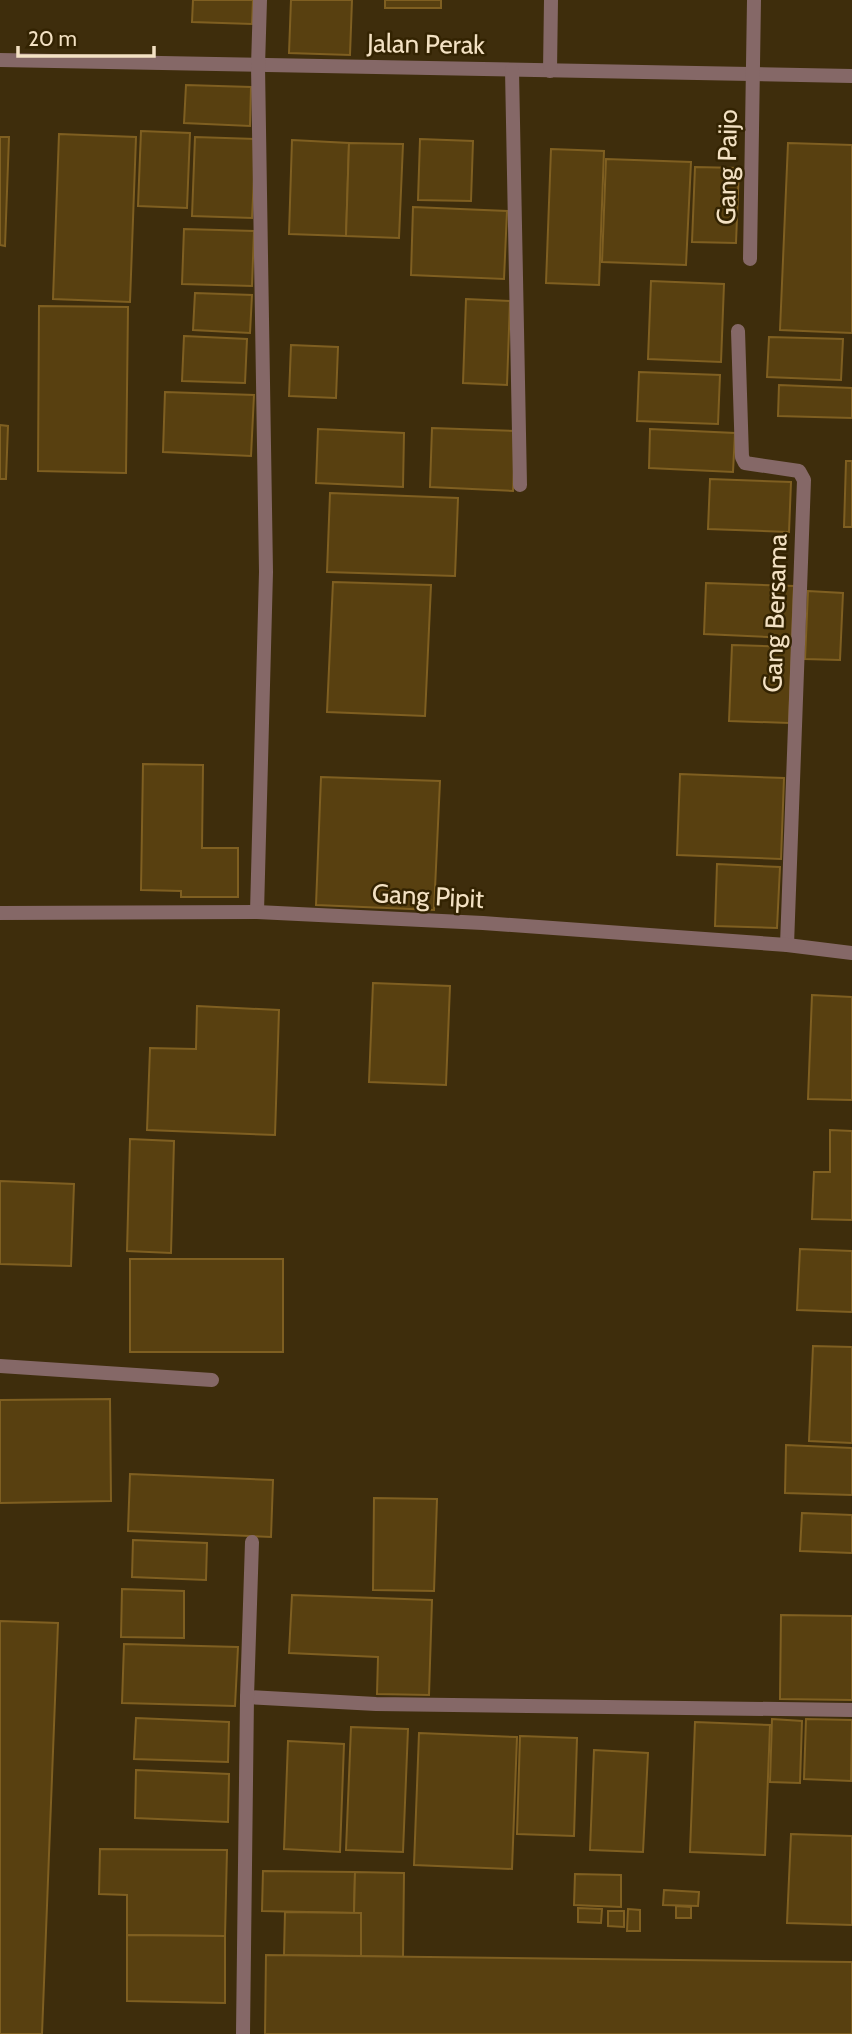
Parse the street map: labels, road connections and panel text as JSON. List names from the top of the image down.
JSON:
{
  "streets": {
    "street": [
      "Jalan Perak",
      "Gang Paijo",
      "Gang Bersama",
      "Gang Pipit"
    ]
  },
  "crossings": [
    ["Jalan Perak", "Gang Paijo"],
    ["Gang Bersama", "Gang Pipit"]
  ],
  "scale_bar": "20 m"
}
